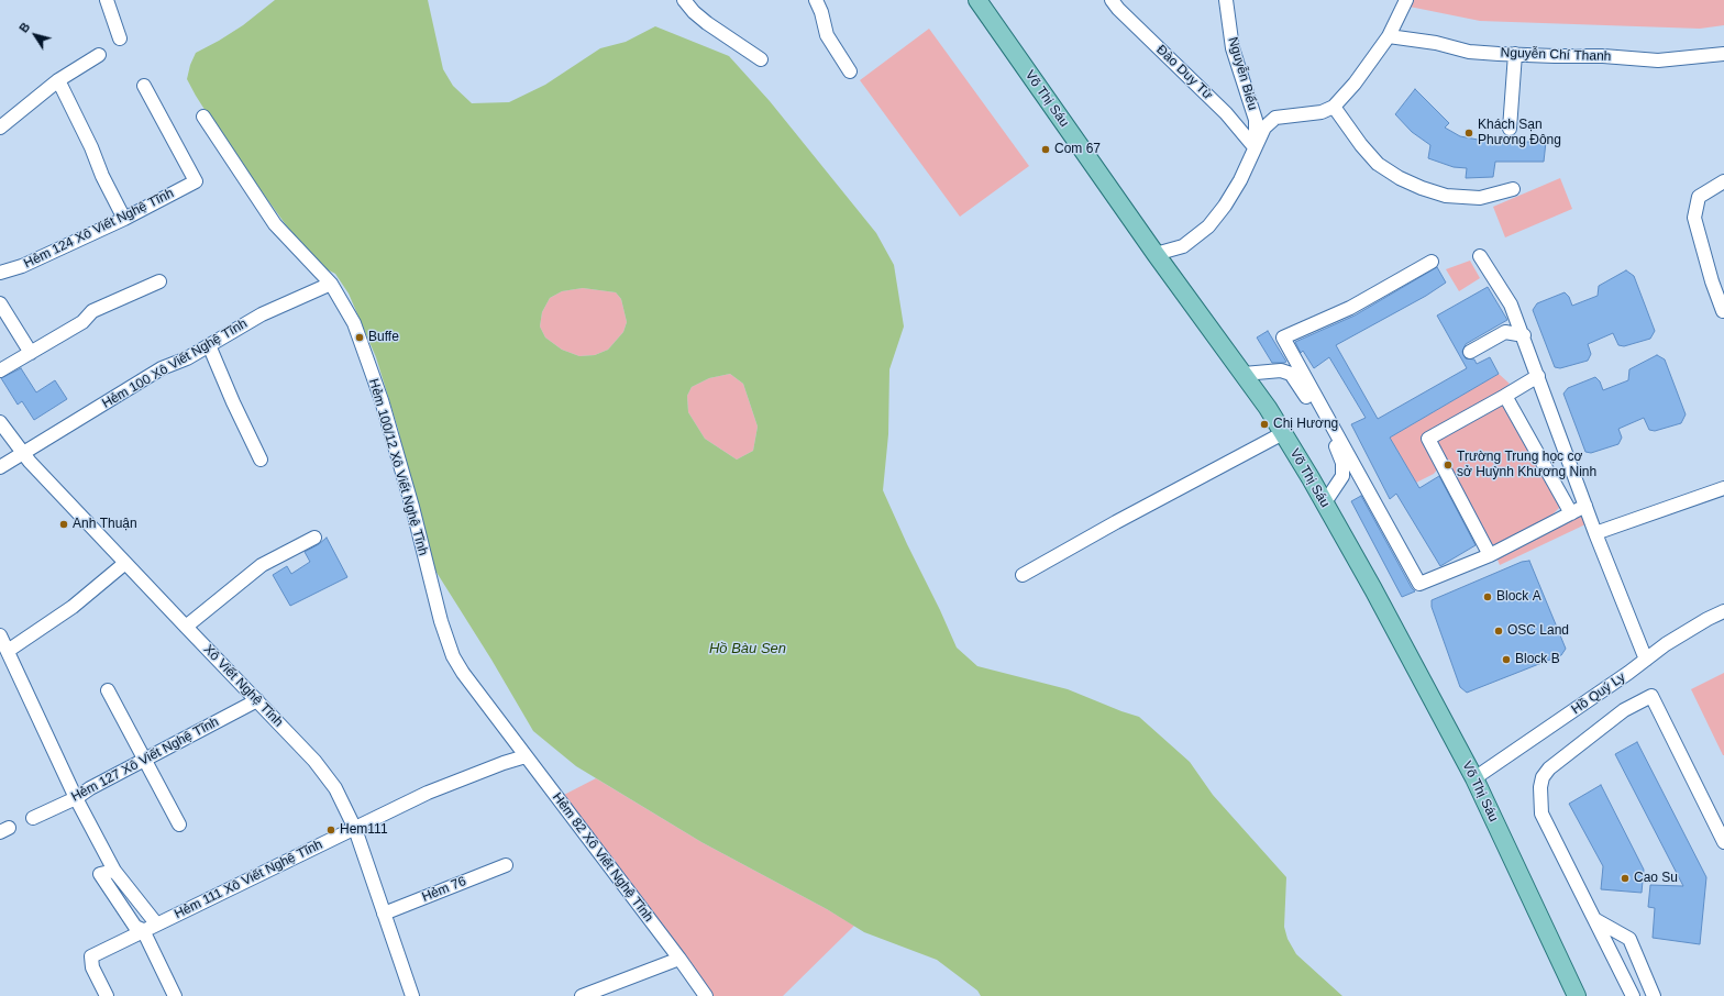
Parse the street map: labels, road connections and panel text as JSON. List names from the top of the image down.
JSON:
{
  "streets": {
    "main road": ["Võ Thị Sáu"],
    "street": [
      "Nguyễn Chí Thanh",
      "Đào Duy Từ",
      "Nguyễn Biểu",
      "Hẻm 124 Xô Viết Nghệ Tĩnh",
      "Hẻm 100 Xô Viết Nghệ Tĩnh",
      "Hẻm 100/12 Xô Viết Nghệ Tĩnh",
      "Xô Viết Nghệ Tĩnh",
      "Hồ Quý Ly",
      "Hẻm 127 Xô Viết Nghệ Tĩnh",
      "Hẻm 82 Xô Viết Nghệ Tĩnh",
      "Hẻm 111 Xô Viết Nghệ Tĩnh",
      "Hẻm 76"
    ]
  },
  "crossings": [
    ["Đào Duy Từ", "Nguyễn Biểu"],
    ["Võ Thị Sáu", "Hồ Quý Ly"],
    ["Hẻm 100 Xô Viết Nghệ Tĩnh", "Hẻm 100/12 Xô Viết Nghệ Tĩnh"],
    ["Hẻm 100 Xô Viết Nghệ Tĩnh", "Xô Viết Nghệ Tĩnh"],
    ["Hẻm 100/12 Xô Viết Nghệ Tĩnh", "Hẻm 82 Xô Viết Nghệ Tĩnh"],
    ["Xô Viết Nghệ Tĩnh", "Hẻm 127 Xô Viết Nghệ Tĩnh"],
    ["Xô Viết Nghệ Tĩnh", "Hẻm 111 Xô Viết Nghệ Tĩnh"],
    ["Xô Viết Nghệ Tĩnh", "Hẻm 76"]
  ],
  "water": ["Hồ Bàu Sen"],
  "places": [
    "Khách Sạn Phương Đông",
    "Com 67",
    "Buffe",
    "Chị Hương",
    "Trường Trung học cơ sở Huỳnh Khương Ninh",
    "Anh Thuận",
    "Block A",
    "OSC Land",
    "Block B",
    "Hem111",
    "Cao Su"
  ],
  "north": "top left"
}
